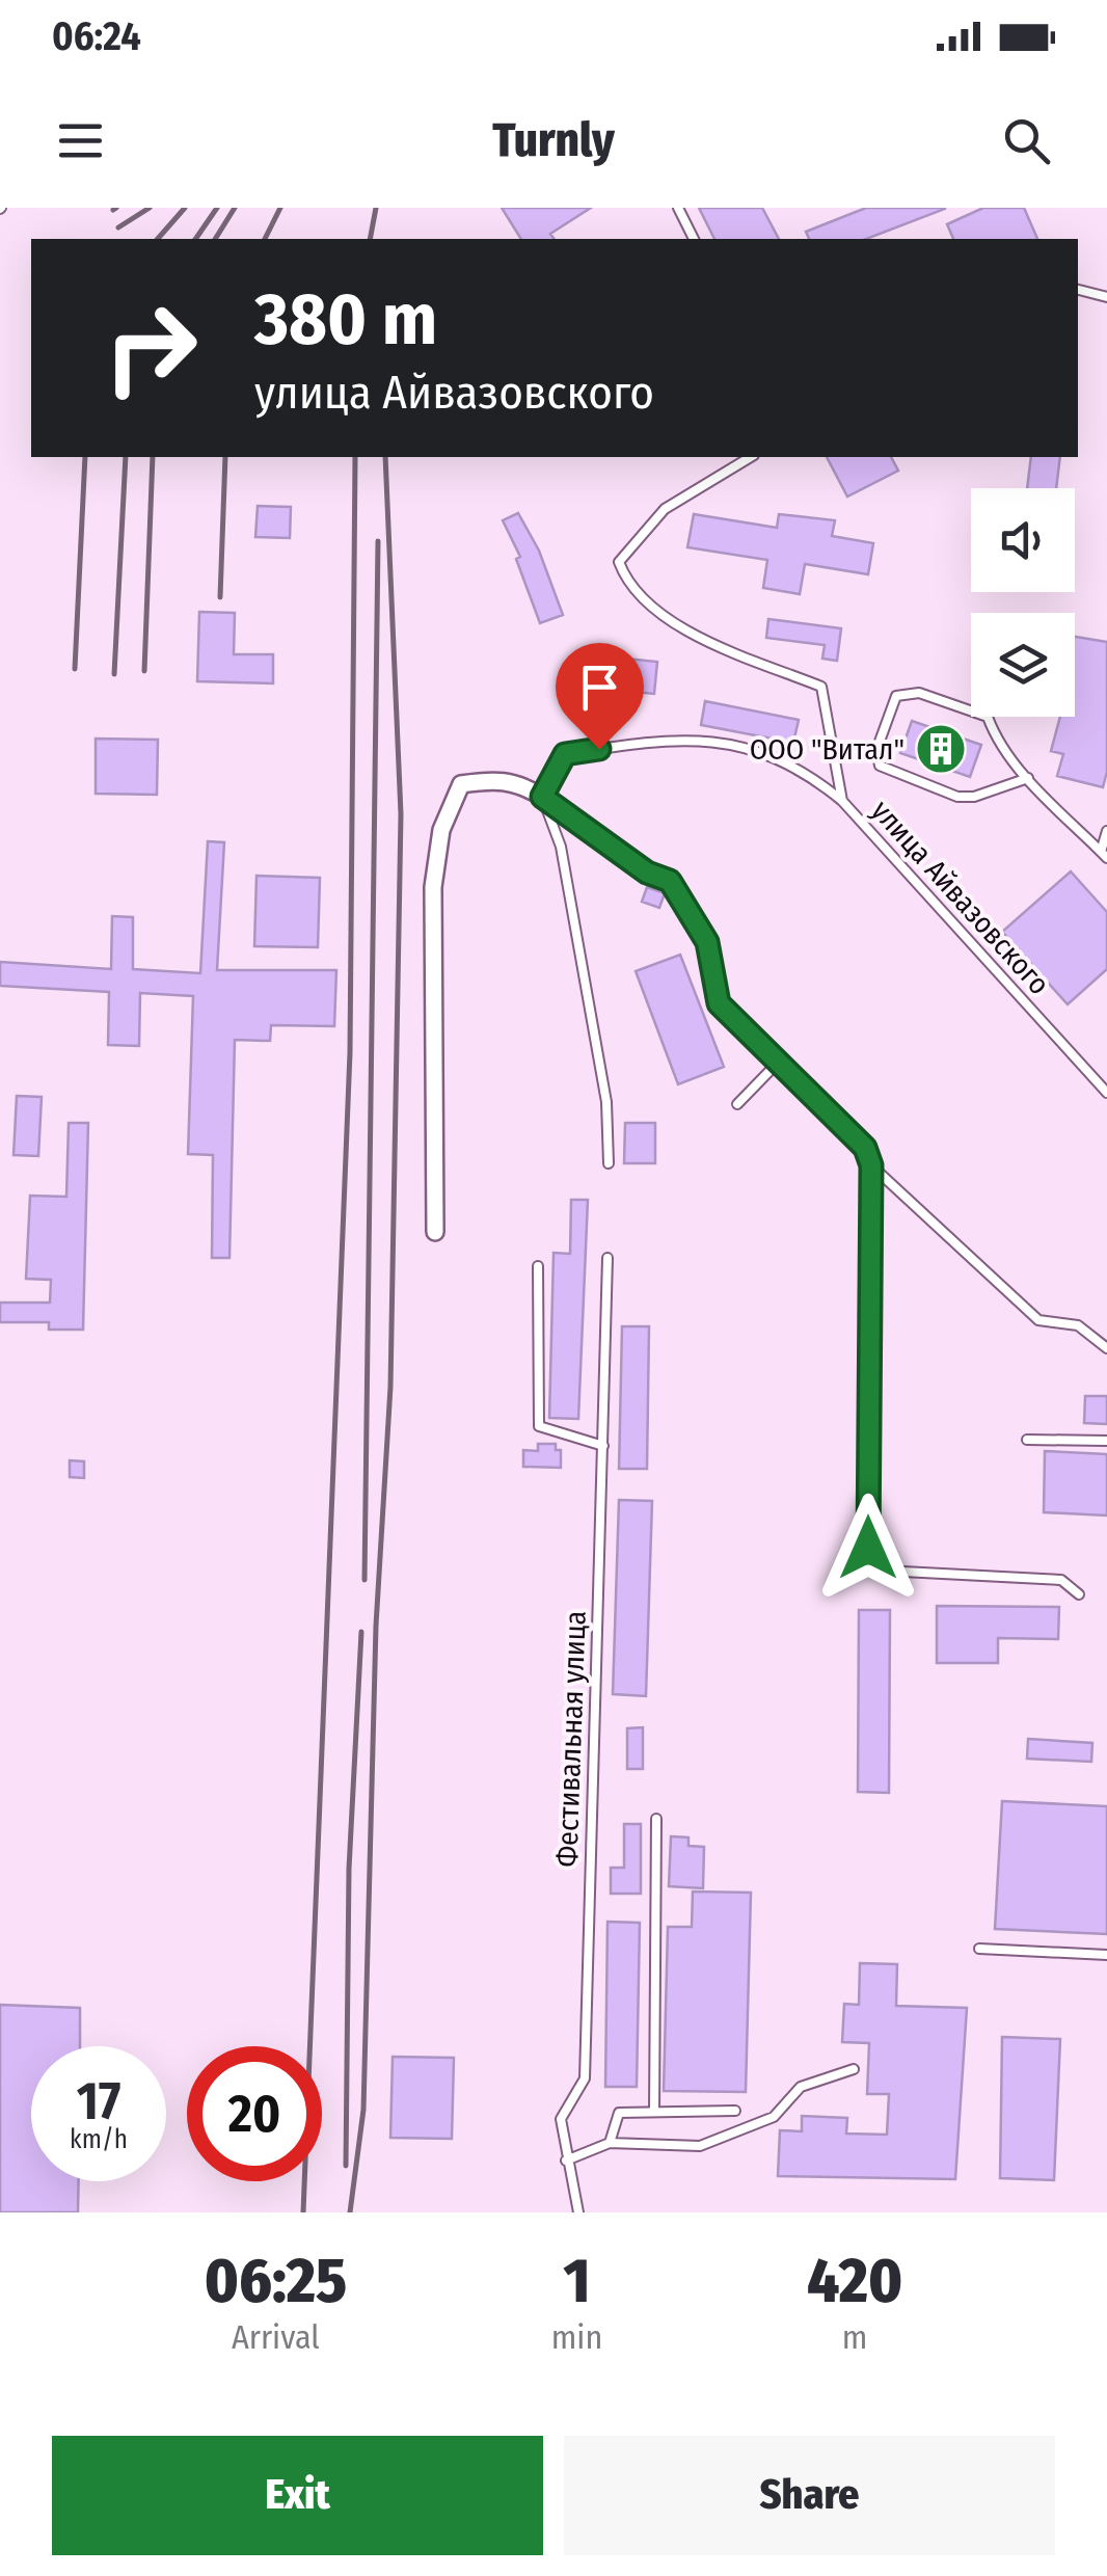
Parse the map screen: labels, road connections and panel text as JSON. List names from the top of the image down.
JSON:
{
  "streets": {
    "lane": ["улица Айвазовского", "Фестивальная улица"]
  },
  "places": {
    "building": ["ООО \"Витал\""]
  },
  "page": {
    "status": "06:24",
    "header": "Turnly",
    "turn": ["380 m", "улица Айвазовского"],
    "speed": "17 km/h",
    "limit": "20",
    "eta": [
      "06:25",
      "Arrival",
      "1",
      "min",
      "420",
      "m"
    ],
    "buttons": ["Exit", "Share"]
  }
}
